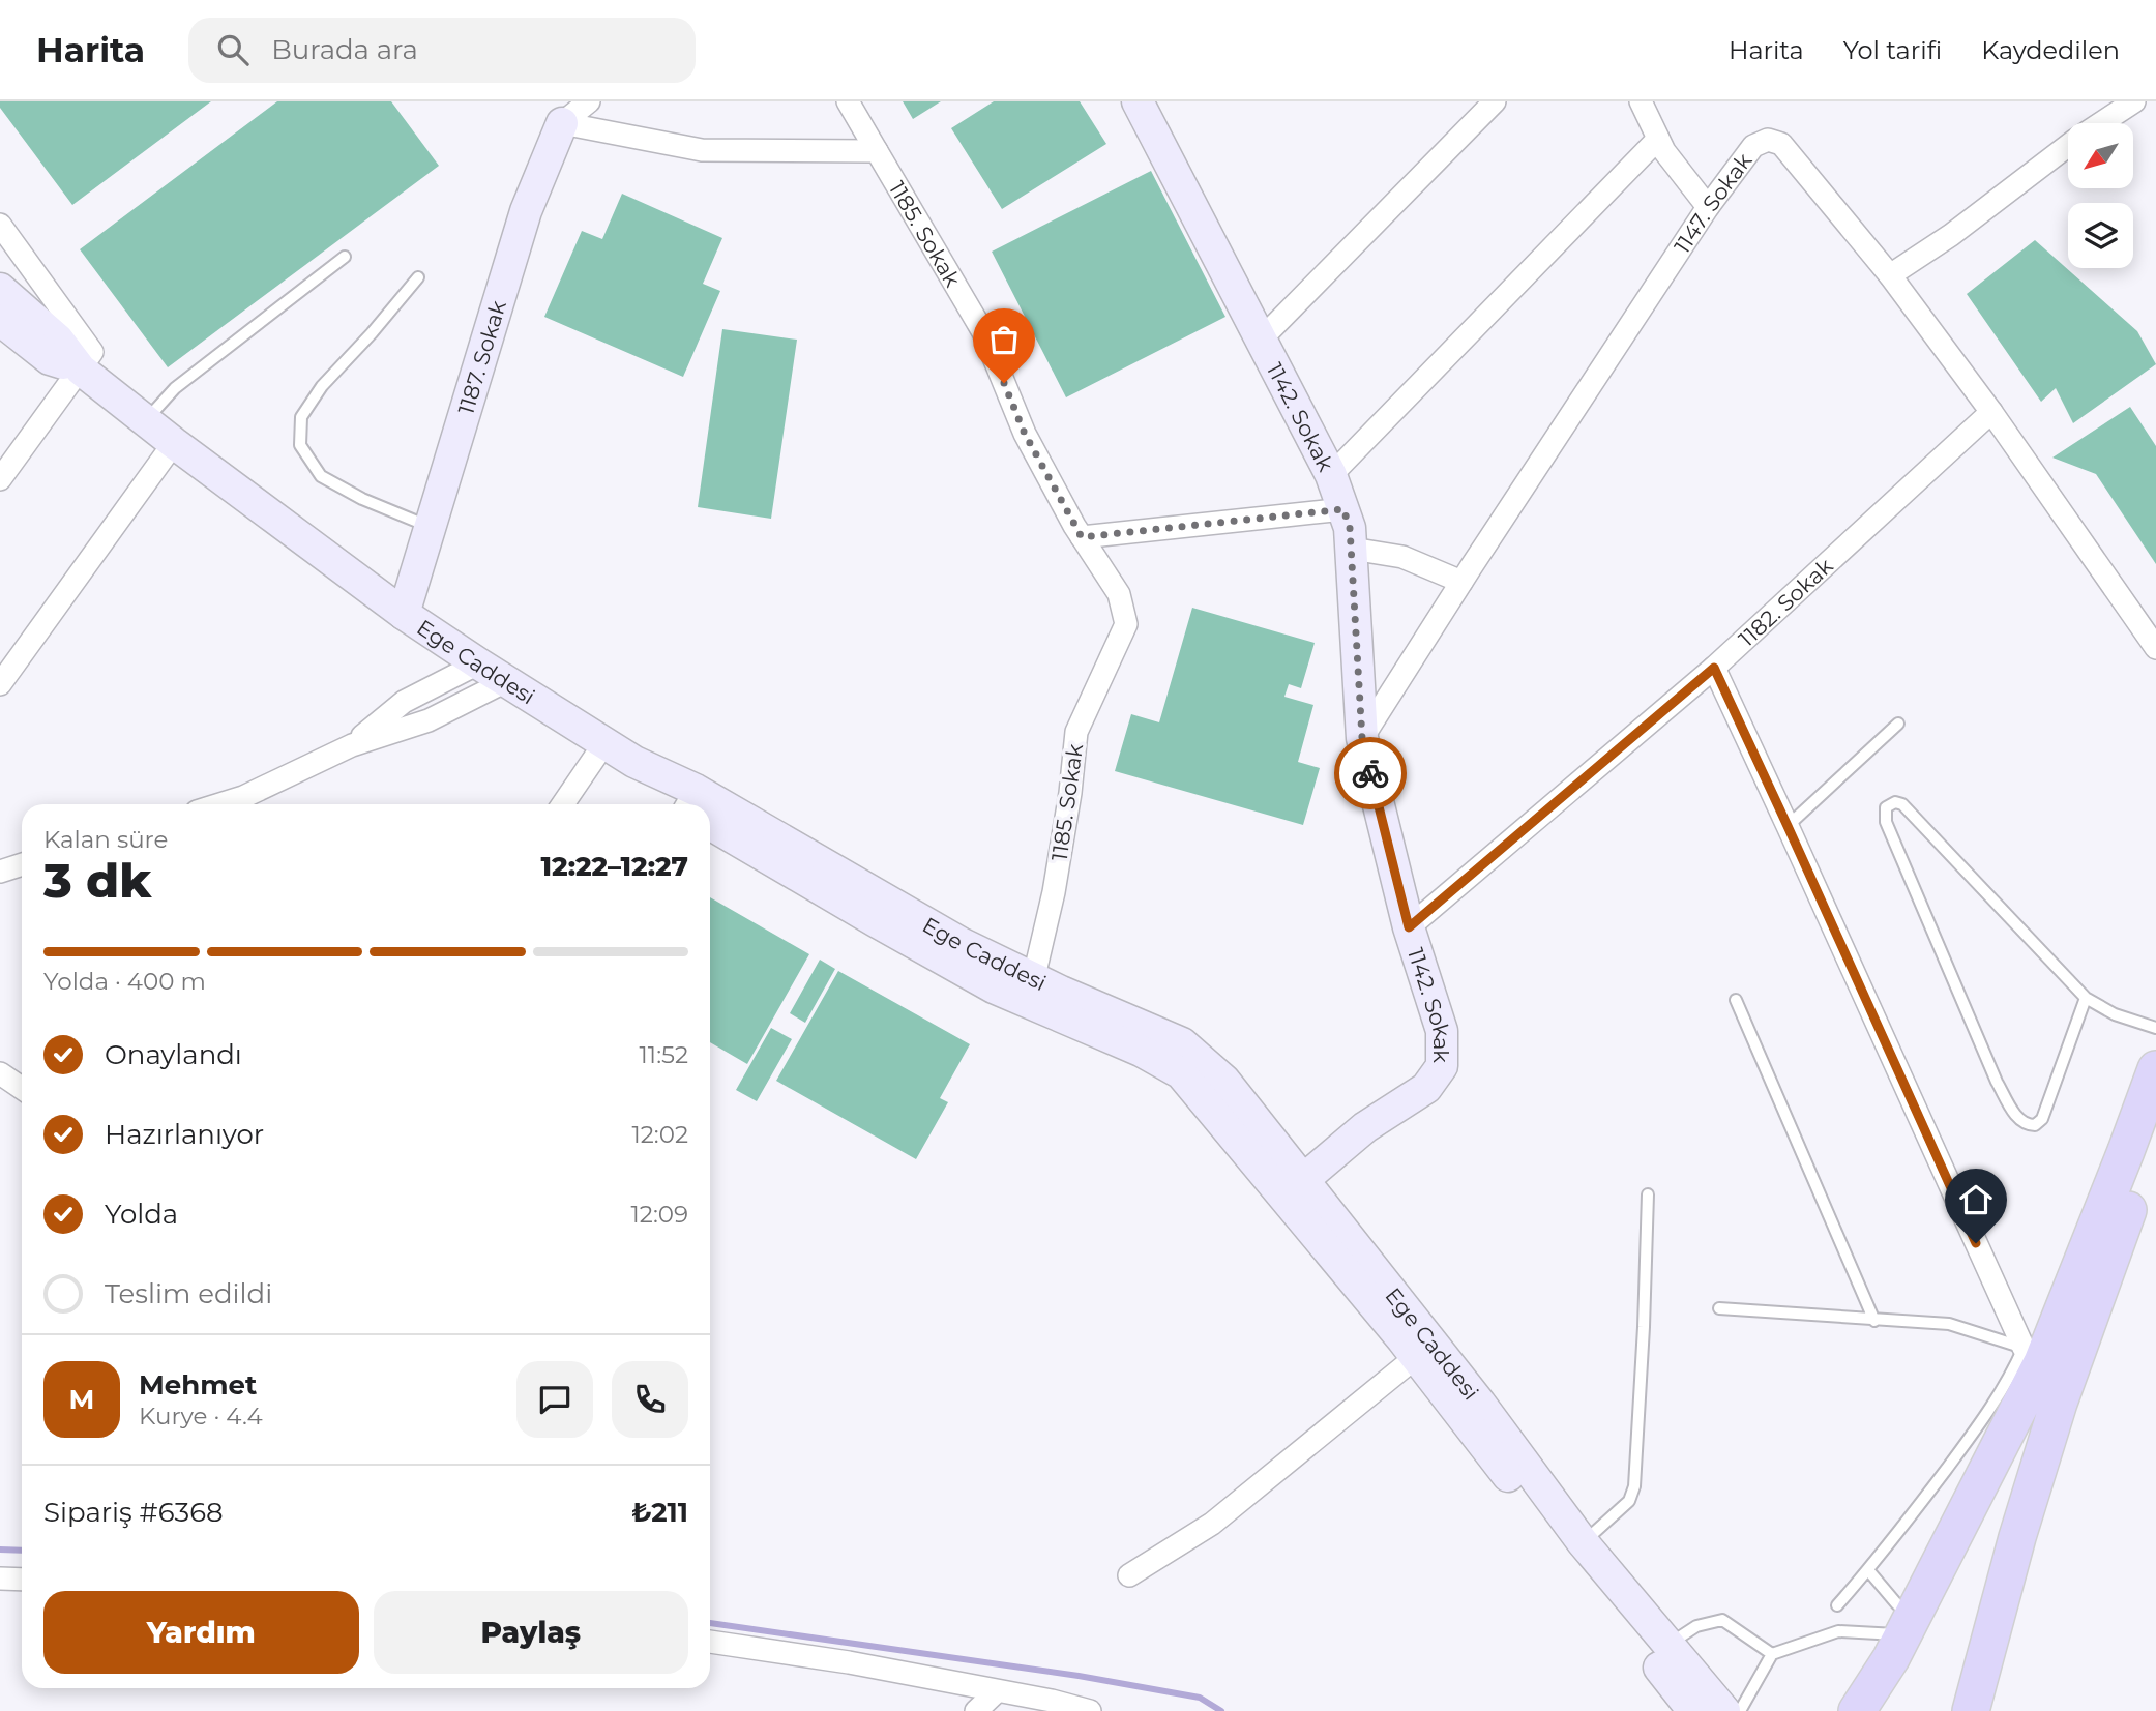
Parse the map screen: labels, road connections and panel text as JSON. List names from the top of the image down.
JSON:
{
  "streets": {
    "street": [
      "1147. Sokak",
      "1185. Sokak",
      "1187. Sokak",
      "1142. Sokak",
      "1182. Sokak",
      "Ege Caddesi"
    ]
  },
  "crossings": [
    ["1147. Sokak", "1142. Sokak"],
    ["1147. Sokak", "1182. Sokak"],
    ["1185. Sokak", "Ege Caddesi"],
    ["1187. Sokak", "Ege Caddesi"],
    ["1142. Sokak", "1182. Sokak"],
    ["1142. Sokak", "Ege Caddesi"]
  ],
  "north": "bottom left",
  "page": {
    "header": "Harita",
    "search": "Burada ara",
    "nav": ["Harita", "Yol tarifi", "Kaydedilen"],
    "heading": ["3 dk", "Kalan süre", "12:22–12:27"],
    "panel": [
      "Mehmet",
      "Kurye · 4.4",
      "Sipariş #6368",
      "₺211"
    ],
    "bar": "Yolda · 400 m",
    "list": [
      ["Onaylandı", "11:52"],
      ["Hazırlanıyor", "12:02"],
      ["Yolda", "12:09"],
      "Teslim edildi"
    ],
    "round": "M",
    "buttons": ["Yardım", "Paylaş"]
  }
}
